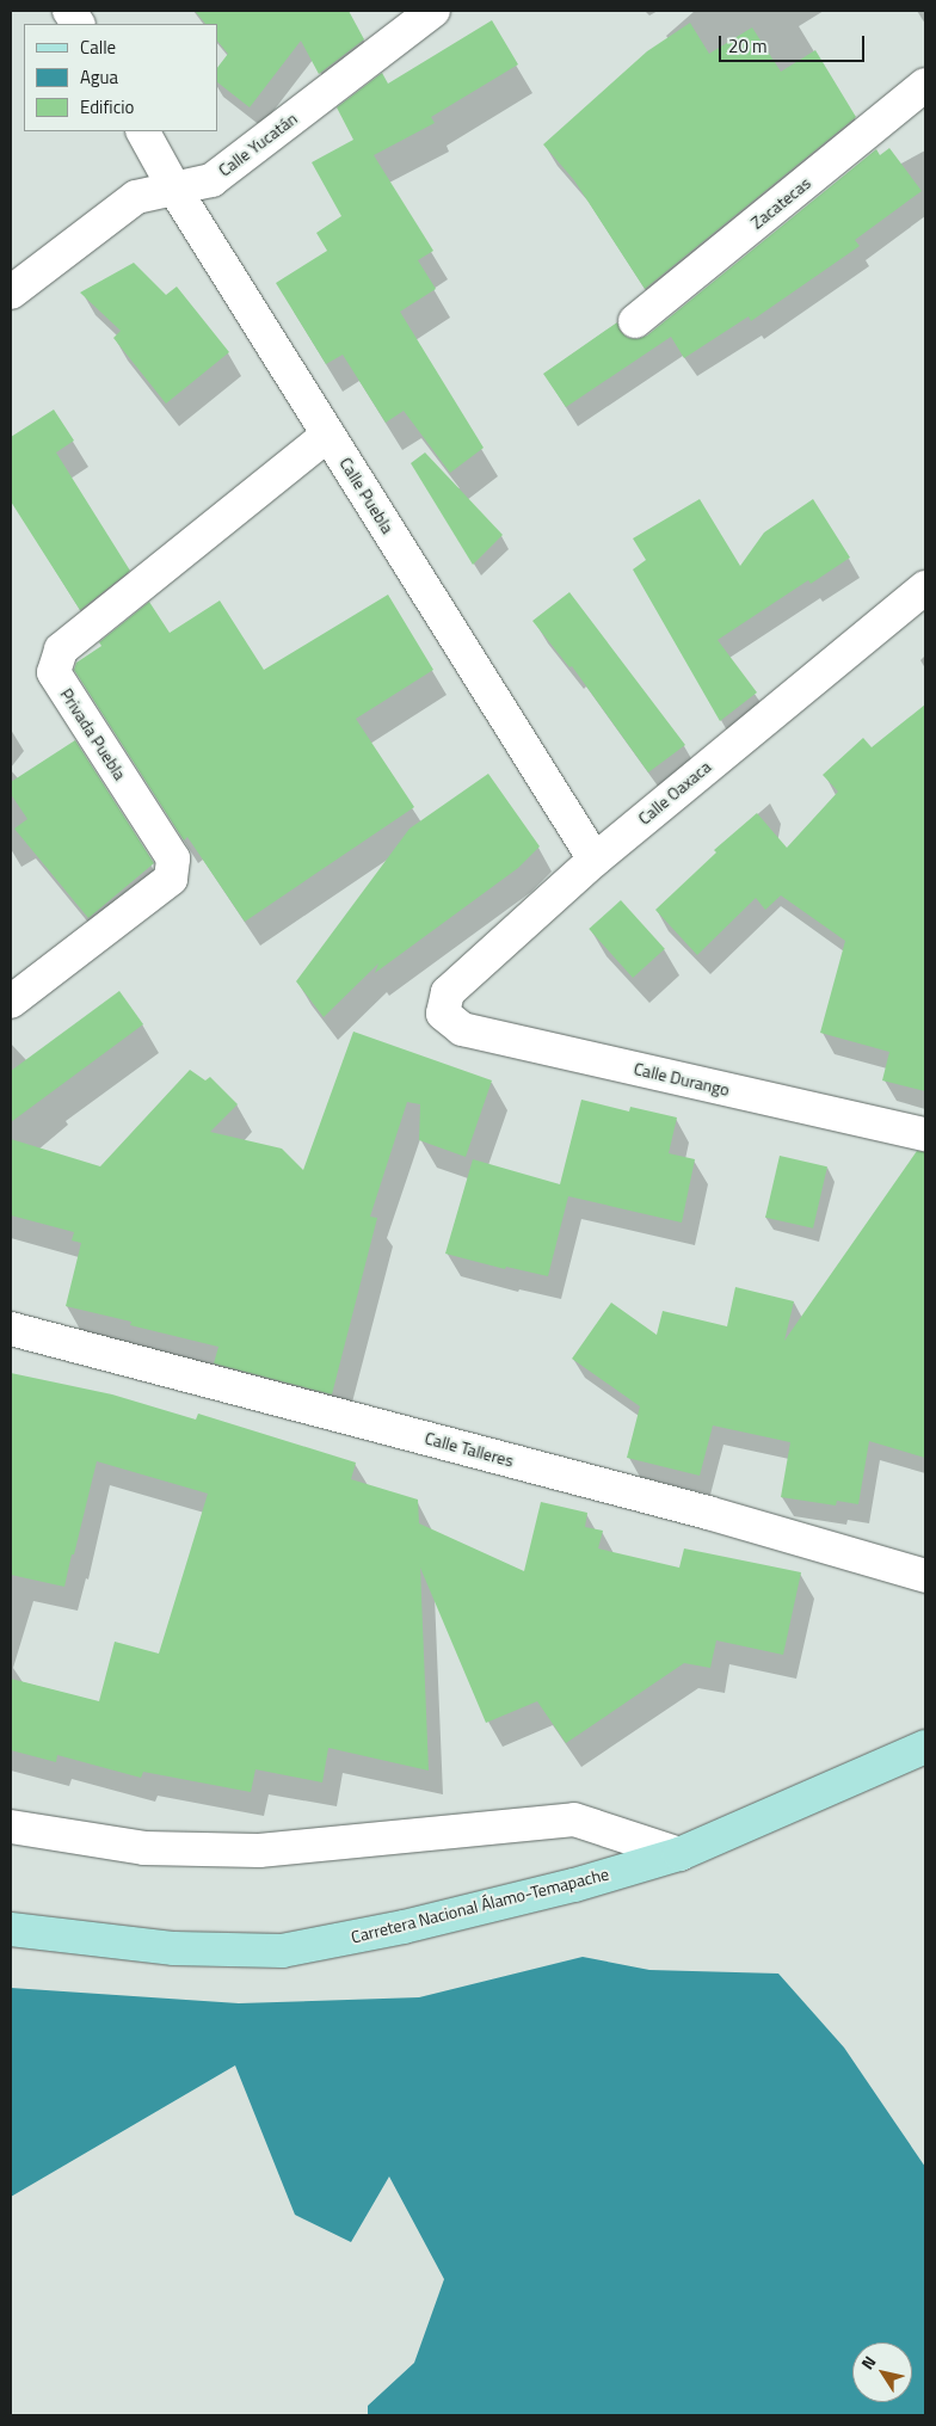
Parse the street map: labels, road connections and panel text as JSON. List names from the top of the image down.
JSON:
{
  "streets": {
    "main road": ["Carretera Nacional Álamo-Temapache"],
    "street": [
      "Calle Yucatán",
      "Zacatecas",
      "Calle Puebla",
      "Privada Puebla",
      "Calle Oaxaca",
      "Calle Durango",
      "Calle Talleres"
    ]
  },
  "crossings": [
    ["Calle Yucatán", "Calle Puebla"],
    ["Calle Puebla", "Privada Puebla"],
    ["Calle Puebla", "Calle Oaxaca"],
    ["Calle Oaxaca", "Calle Durango"]
  ],
  "legend": ["Calle", "Agua", "Edificio"],
  "scale_bar": "20 m",
  "north": "top left"
}
